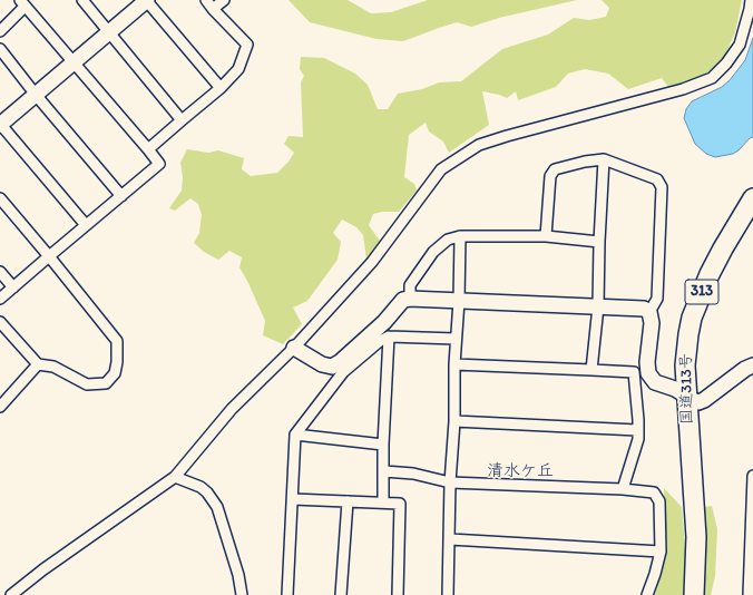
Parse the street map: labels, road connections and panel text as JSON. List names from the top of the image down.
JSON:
{
  "streets": {
    "highway": ["313", "国道313号"]
  },
  "districts": ["清水ケ丘"]
}
